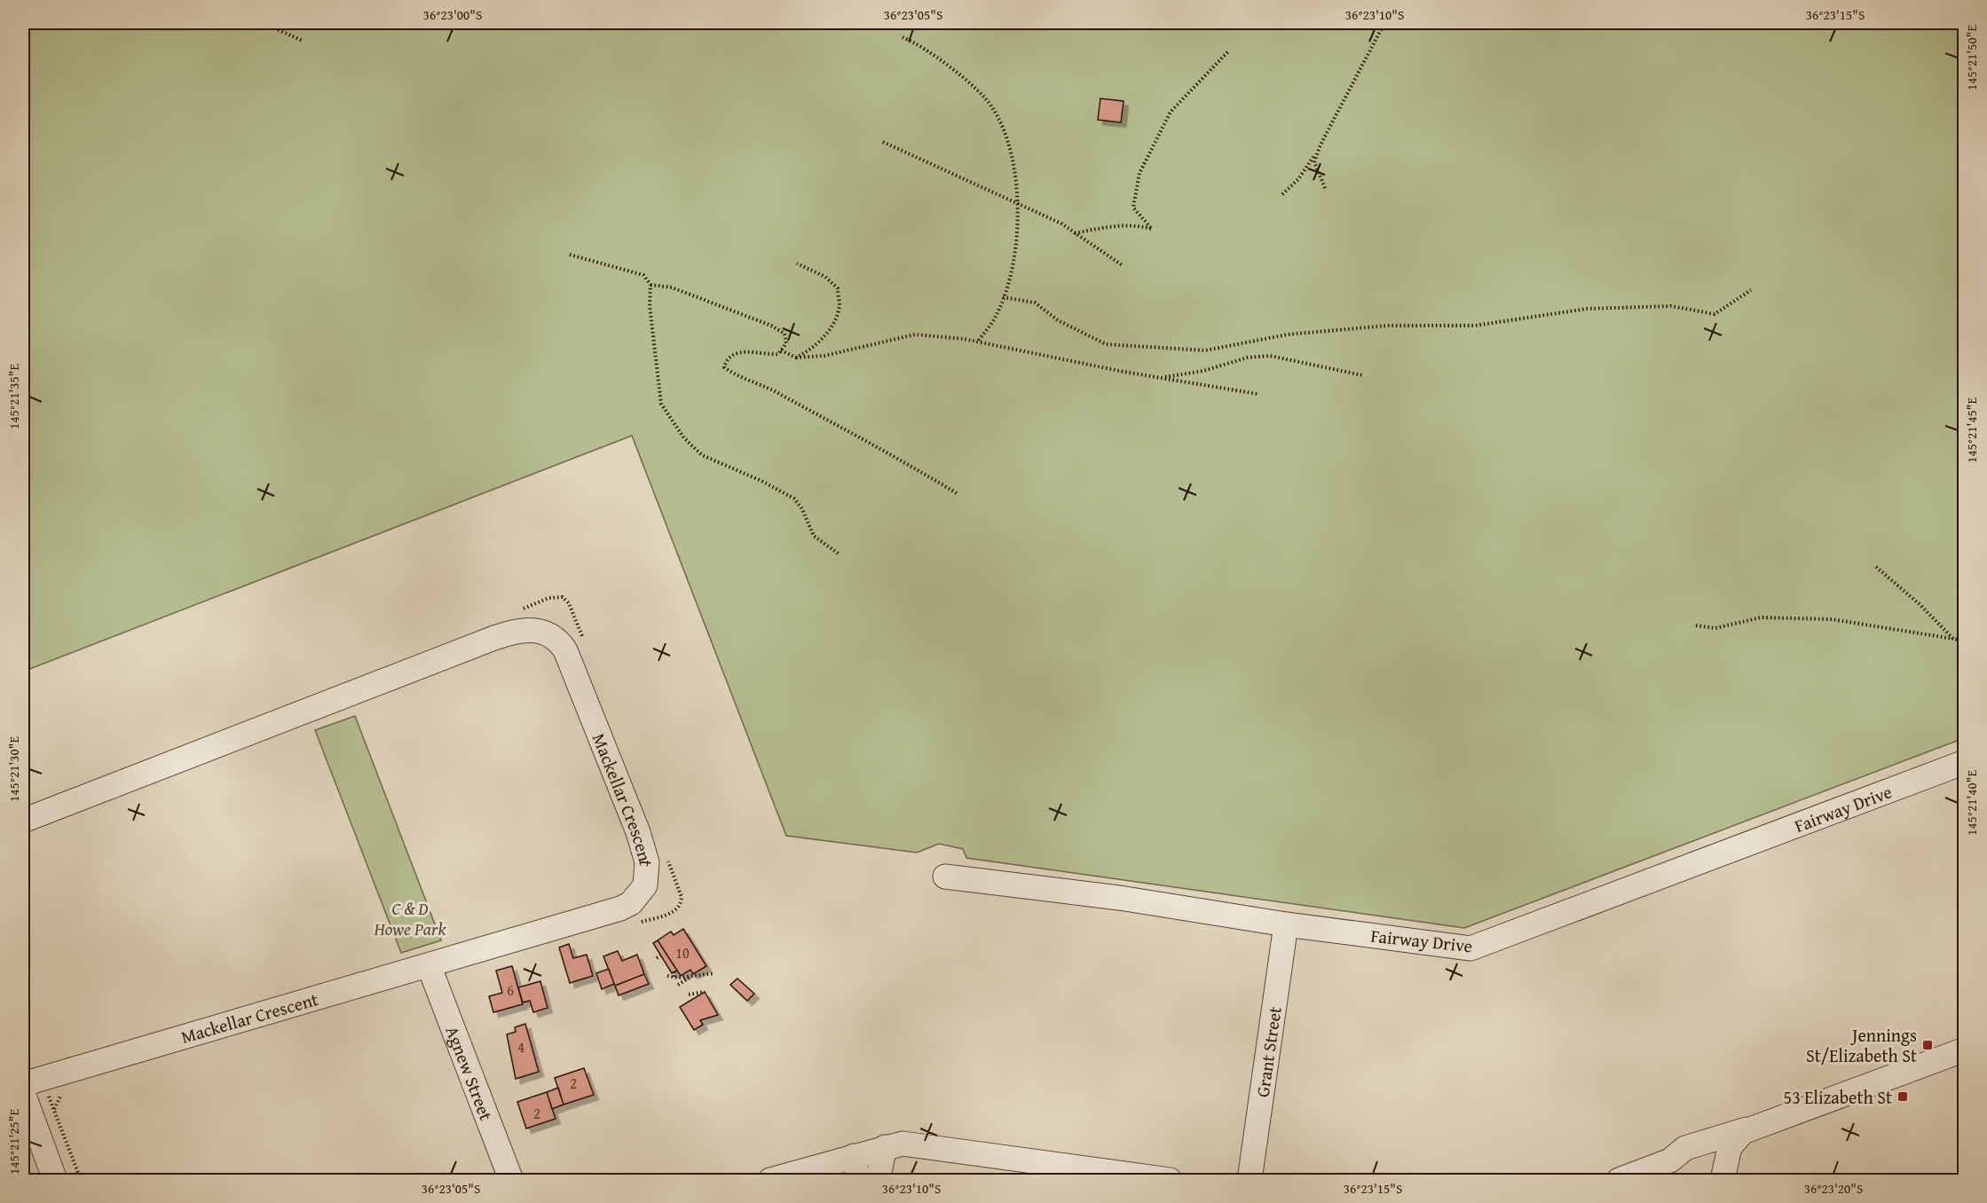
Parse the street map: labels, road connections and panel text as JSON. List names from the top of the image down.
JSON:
{
  "streets": {
    "street": [
      "Mackellar Crescent",
      "Fairway Drive",
      "Grant Street",
      "Agnew Street"
    ]
  },
  "crossings": [
    ["Mackellar Crescent", "Agnew Street"],
    ["Fairway Drive", "Grant Street"]
  ],
  "parks": ["C & D Howe Park"],
  "places": {
    "transit": ["Jennings St/Elizabeth St", "53 Elizabeth St"]
  },
  "house_numbers": [
    "10",
    "6",
    "4",
    "2",
    "2"
  ],
  "coordinates": [
    "36°23'00\"S",
    "36°23'05\"S",
    "36°23'10\"S",
    "36°23'15\"S",
    "145°21'50\"E",
    "145°21'35\"E",
    "145°21'45\"E",
    "145°21'30\"E",
    "145°21'40\"E",
    "145°21'25\"E",
    "36°23'20\"S"
  ]
}
